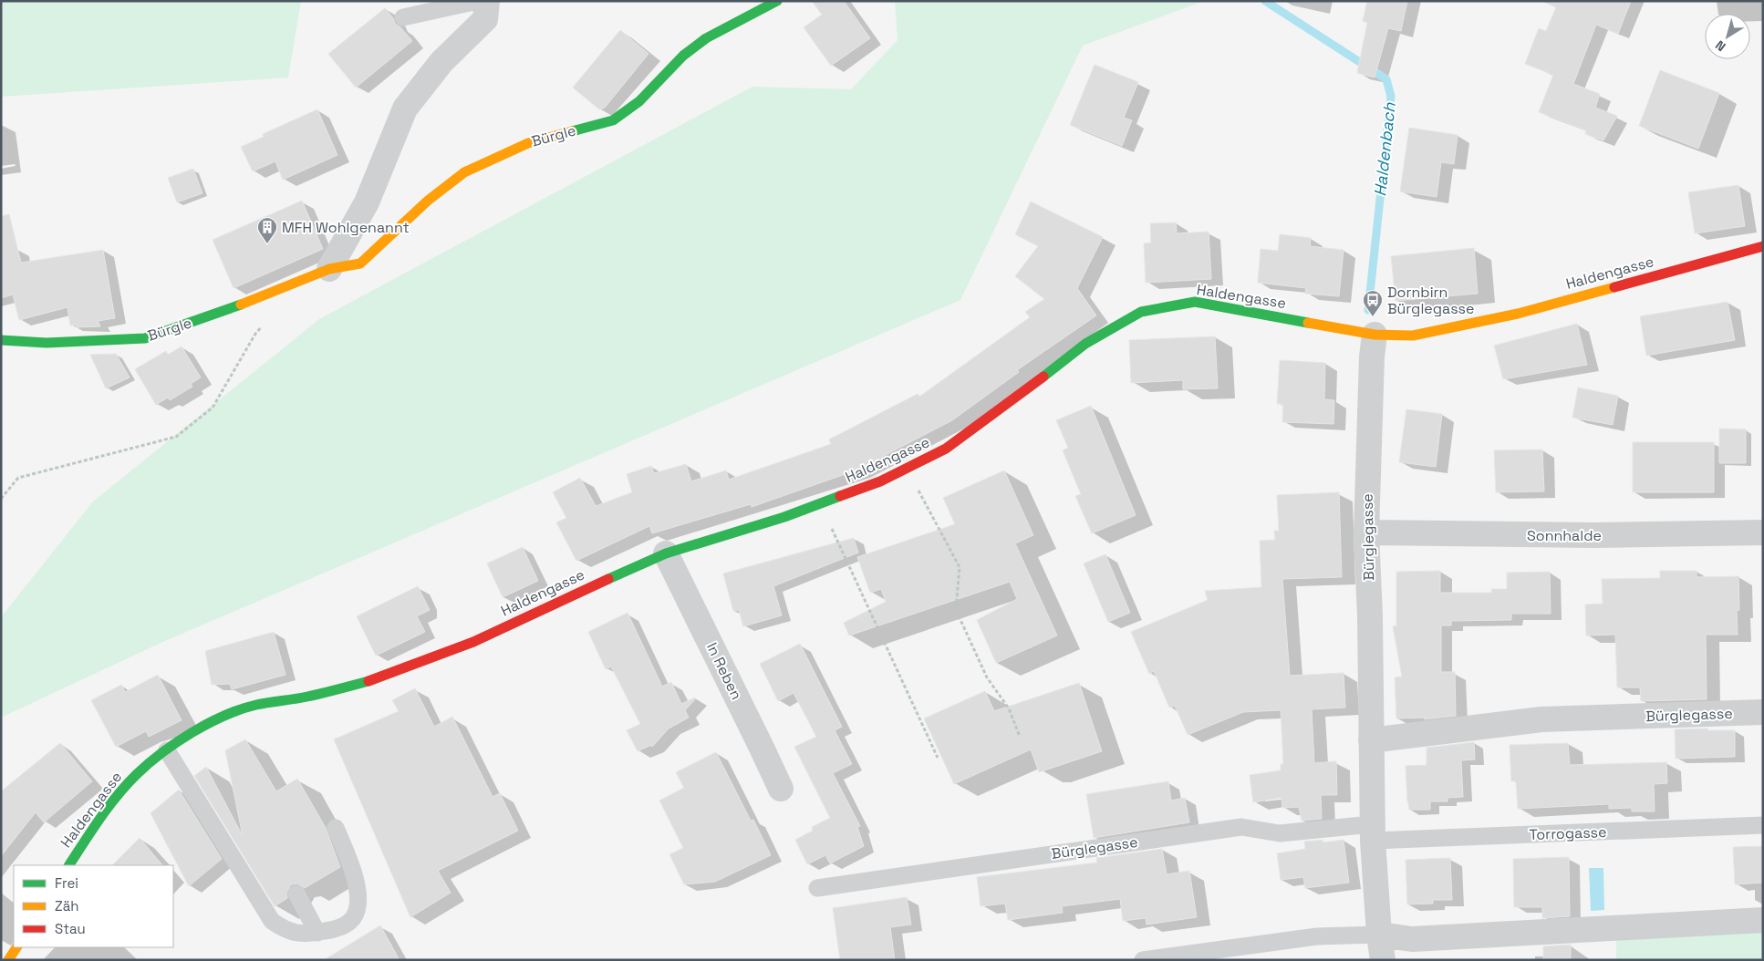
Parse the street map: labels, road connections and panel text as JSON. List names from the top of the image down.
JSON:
{
  "streets": {
    "street": [
      "Bürgle",
      "Haldengasse",
      "Sonnhalde",
      "Bürglegasse",
      "In Reben"
    ],
    "lane": ["Torrogasse"]
  },
  "crossings": [
    ["Haldengasse", "Bürglegasse"],
    ["Haldengasse", "In Reben"],
    ["Sonnhalde", "Bürglegasse"],
    ["Bürglegasse", "Torrogasse"]
  ],
  "water": ["Haldenbach"],
  "places": {
    "building": ["MFH Wohlgenannt"],
    "bus stop": ["Dornbirn Bürglegasse"]
  },
  "legend": ["Frei", "Zäh", "Stau"],
  "north": "bottom left"
}
